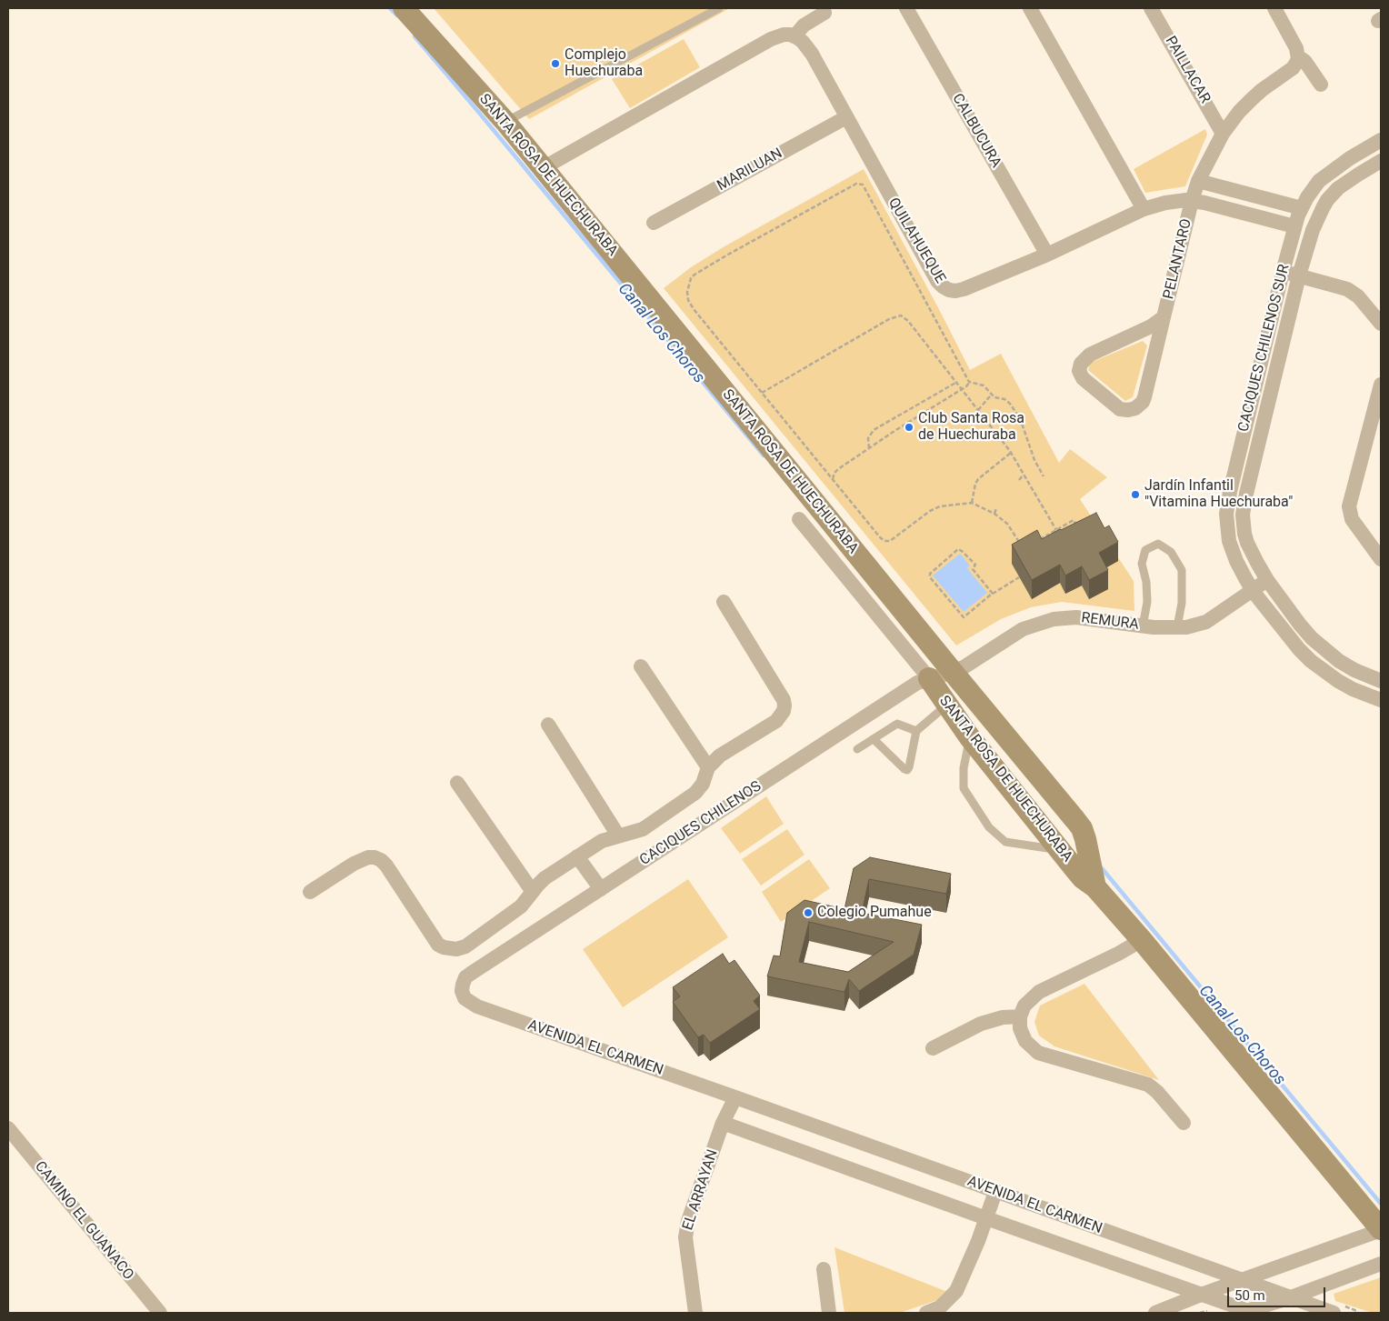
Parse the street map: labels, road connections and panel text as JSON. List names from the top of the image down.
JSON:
{
  "streets": {
    "street": [
      "PAILLACAR",
      "CALBUCURA",
      "MARILUAN",
      "SANTA ROSA DE HUECHURABA",
      "QUILAHUEQUE",
      "PELANTARO",
      "CACIQUES CHILENOS SUR",
      "REMURA",
      "CACIQUES CHILENOS",
      "AVENIDA EL CARMEN",
      "EL ARRAYAN",
      "CAMINO EL GUANACO"
    ]
  },
  "crossings": [
    ["CALBUCURA", "QUILAHUEQUE"],
    ["MARILUAN", "QUILAHUEQUE"],
    ["SANTA ROSA DE HUECHURABA", "REMURA"],
    ["SANTA ROSA DE HUECHURABA", "CACIQUES CHILENOS"],
    ["QUILAHUEQUE", "PELANTARO"],
    ["QUILAHUEQUE", "CACIQUES CHILENOS SUR"],
    ["CACIQUES CHILENOS SUR", "REMURA"],
    ["REMURA", "CACIQUES CHILENOS"],
    ["CACIQUES CHILENOS", "AVENIDA EL CARMEN"],
    ["AVENIDA EL CARMEN", "EL ARRAYAN"]
  ],
  "water": ["Canal Los Choros"],
  "places": [
    "Complejo Huechuraba",
    "Club Santa Rosa de Huechuraba",
    "Jardín Infantil \"Vitamina Huechuraba\"",
    "Colegio Pumahue"
  ],
  "scale_bar": "50 m"
}
